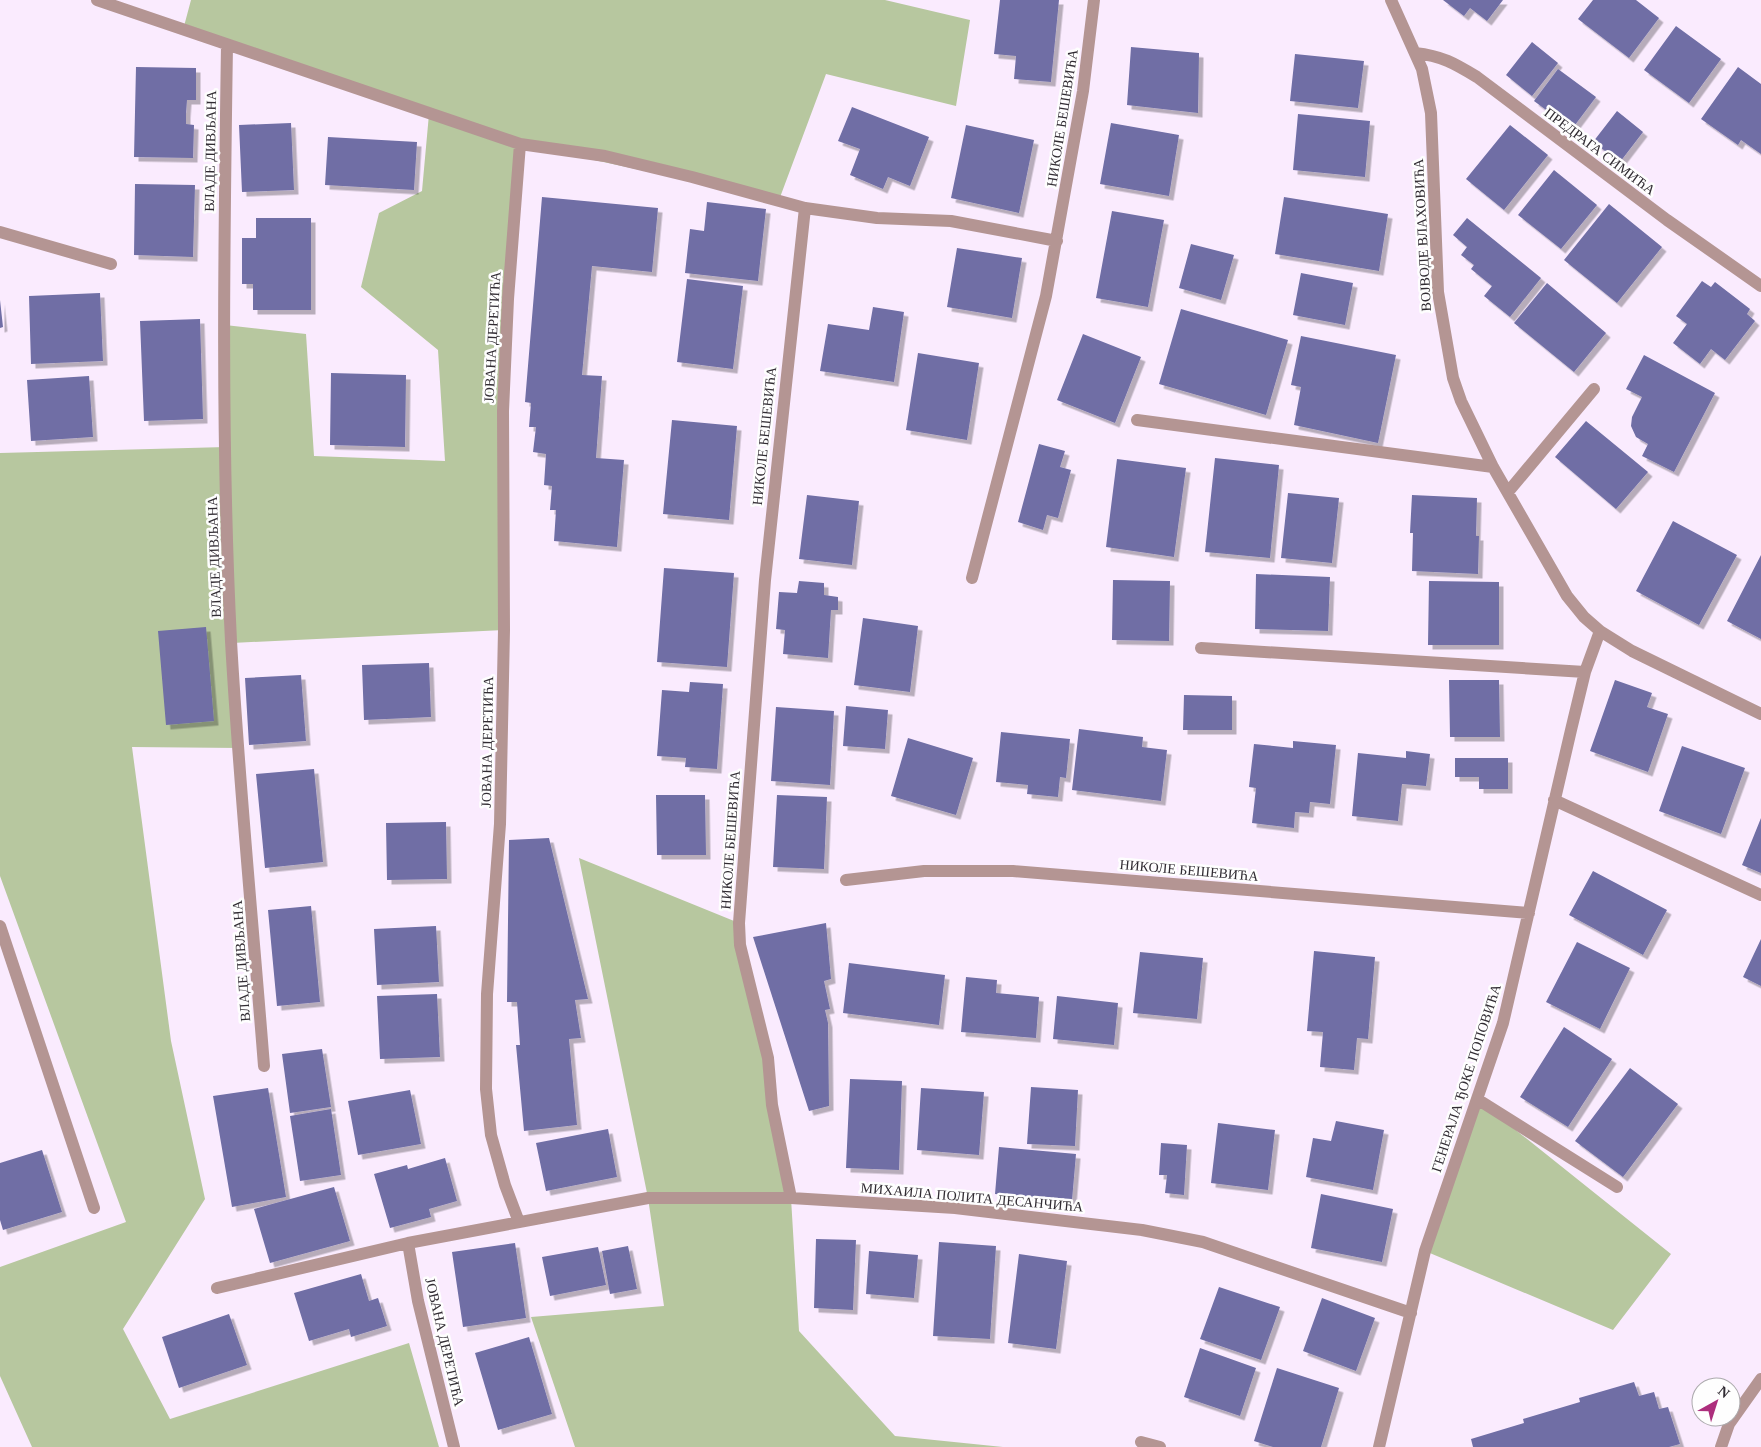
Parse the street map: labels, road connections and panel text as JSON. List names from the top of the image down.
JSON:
{
  "streets": {
    "street": [
      "НИКОЛЕ БЕШЕВИЋА",
      "ВЛАДЕ ДИВЉАНА",
      "ПРЕДРАГА СИМИЋА",
      "ВОЈВОДЕ ВЛАХОВИЋА",
      "ЈОВАНА ДЕРЕТИЋА",
      "ГЕНЕРАЛА ЂОКЕ ПОПОВИЋА",
      "МИХАИЛА ПОЛИТА ДЕСАНЧИЋА"
    ]
  },
  "crossings": [
    ["НИКОЛЕ БЕШЕВИЋА", "ГЕНЕРАЛА ЂОКЕ ПОПОВИЋА"],
    ["НИКОЛЕ БЕШЕВИЋА", "МИХАИЛА ПОЛИТА ДЕСАНЧИЋА"],
    ["ПРЕДРАГА СИМИЋА", "ВОЈВОДЕ ВЛАХОВИЋА"],
    ["ВОЈВОДЕ ВЛАХОВИЋА", "ГЕНЕРАЛА ЂОКЕ ПОПОВИЋА"],
    ["ЈОВАНА ДЕРЕТИЋА", "МИХАИЛА ПОЛИТА ДЕСАНЧИЋА"],
    ["ГЕНЕРАЛА ЂОКЕ ПОПОВИЋА", "МИХАИЛА ПОЛИТА ДЕСАНЧИЋА"]
  ],
  "north": "top right"
}
